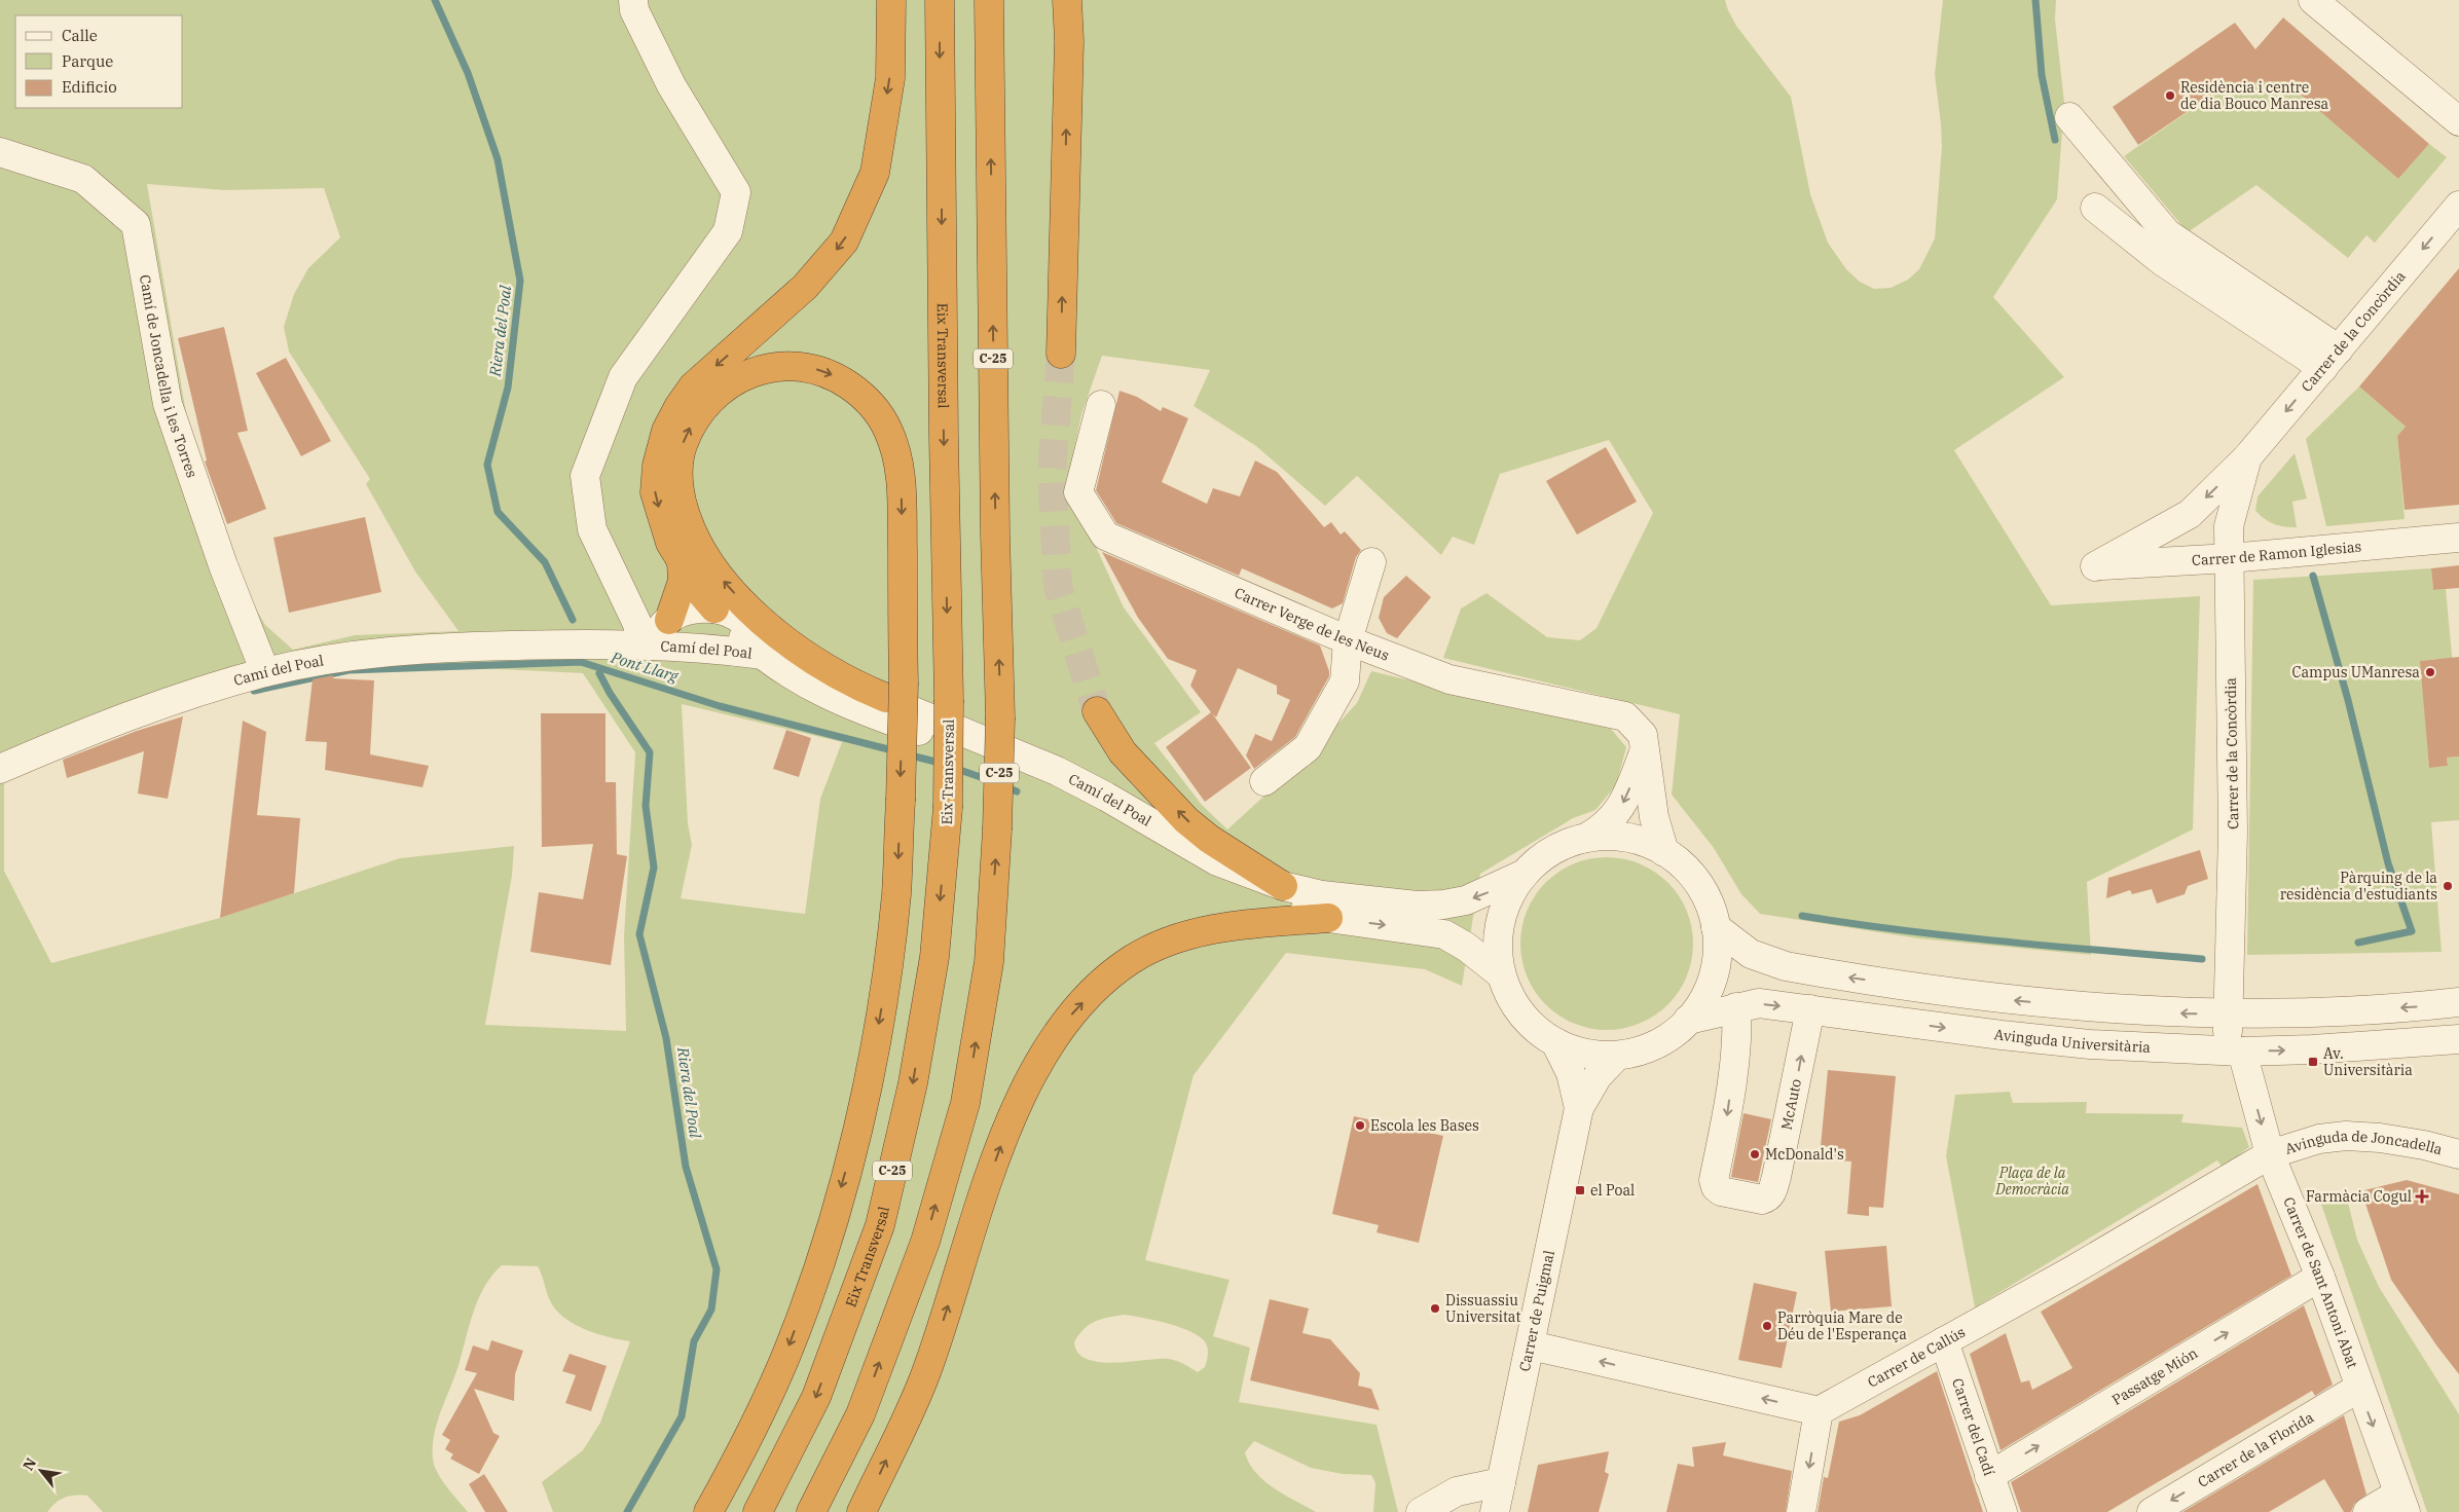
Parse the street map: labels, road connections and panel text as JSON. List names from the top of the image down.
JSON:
{
  "streets": {
    "highway": ["Eix Transversal", "C-25"],
    "street": [
      "Carrer de la Concòrdia",
      "Camí de Joncadella i les Torres",
      "Carrer de Ramon Iglesias",
      "Carrer Verge de les Neus",
      "Camí del Poal",
      "Avinguda Universitària",
      "McAuto",
      "Avinguda de Joncadella",
      "Carrer de Sant Antoni Abat",
      "Carrer de Puigmal",
      "Carrer de Callús",
      "Passatge Mión",
      "Carrer del Cadí",
      "Carrer de la Florida"
    ]
  },
  "crossings": [
    ["Carrer de la Concòrdia", "Carrer de Ramon Iglesias"],
    ["Carrer de la Concòrdia", "Avinguda Universitària"],
    ["Carrer de la Concòrdia", "Carrer de Sant Antoni Abat"],
    ["Camí de Joncadella i les Torres", "Camí del Poal"],
    ["Avinguda Universitària", "McAuto"],
    ["Avinguda Universitària", "Carrer de Sant Antoni Abat"],
    ["Avinguda de Joncadella", "Carrer de Sant Antoni Abat"],
    ["Avinguda de Joncadella", "Carrer de Callús"],
    ["Carrer de Sant Antoni Abat", "Carrer de Callús"],
    ["Carrer de Sant Antoni Abat", "Passatge Mión"],
    ["Carrer de Sant Antoni Abat", "Carrer de la Florida"],
    ["Carrer de Callús", "Carrer del Cadí"],
    ["Passatge Mión", "Carrer del Cadí"]
  ],
  "one_way": [
    "Carrer de la Concòrdia",
    "Carrer de Sant Antoni Abat",
    "Passatge Mión",
    "Carrer de la Florida"
  ],
  "water": ["Riera del Poal", "Pont Llarg"],
  "parks": ["Plaça de la Democràcia"],
  "places": {
    "other": [
      "Residència i centre de dia Bouco Manresa",
      "Campus UManresa",
      "Pàrquing de la residència d'estudiants",
      "Escola les Bases",
      "McDonald's",
      "Dissuassiu Universitat",
      "Parròquia Mare de Déu de l'Esperança"
    ],
    "transit": ["Av. Universitària", "el Poal"],
    "health": ["Farmàcia Cogul"]
  },
  "legend": ["Calle", "Parque", "Edificio"],
  "north": "top left"
}
